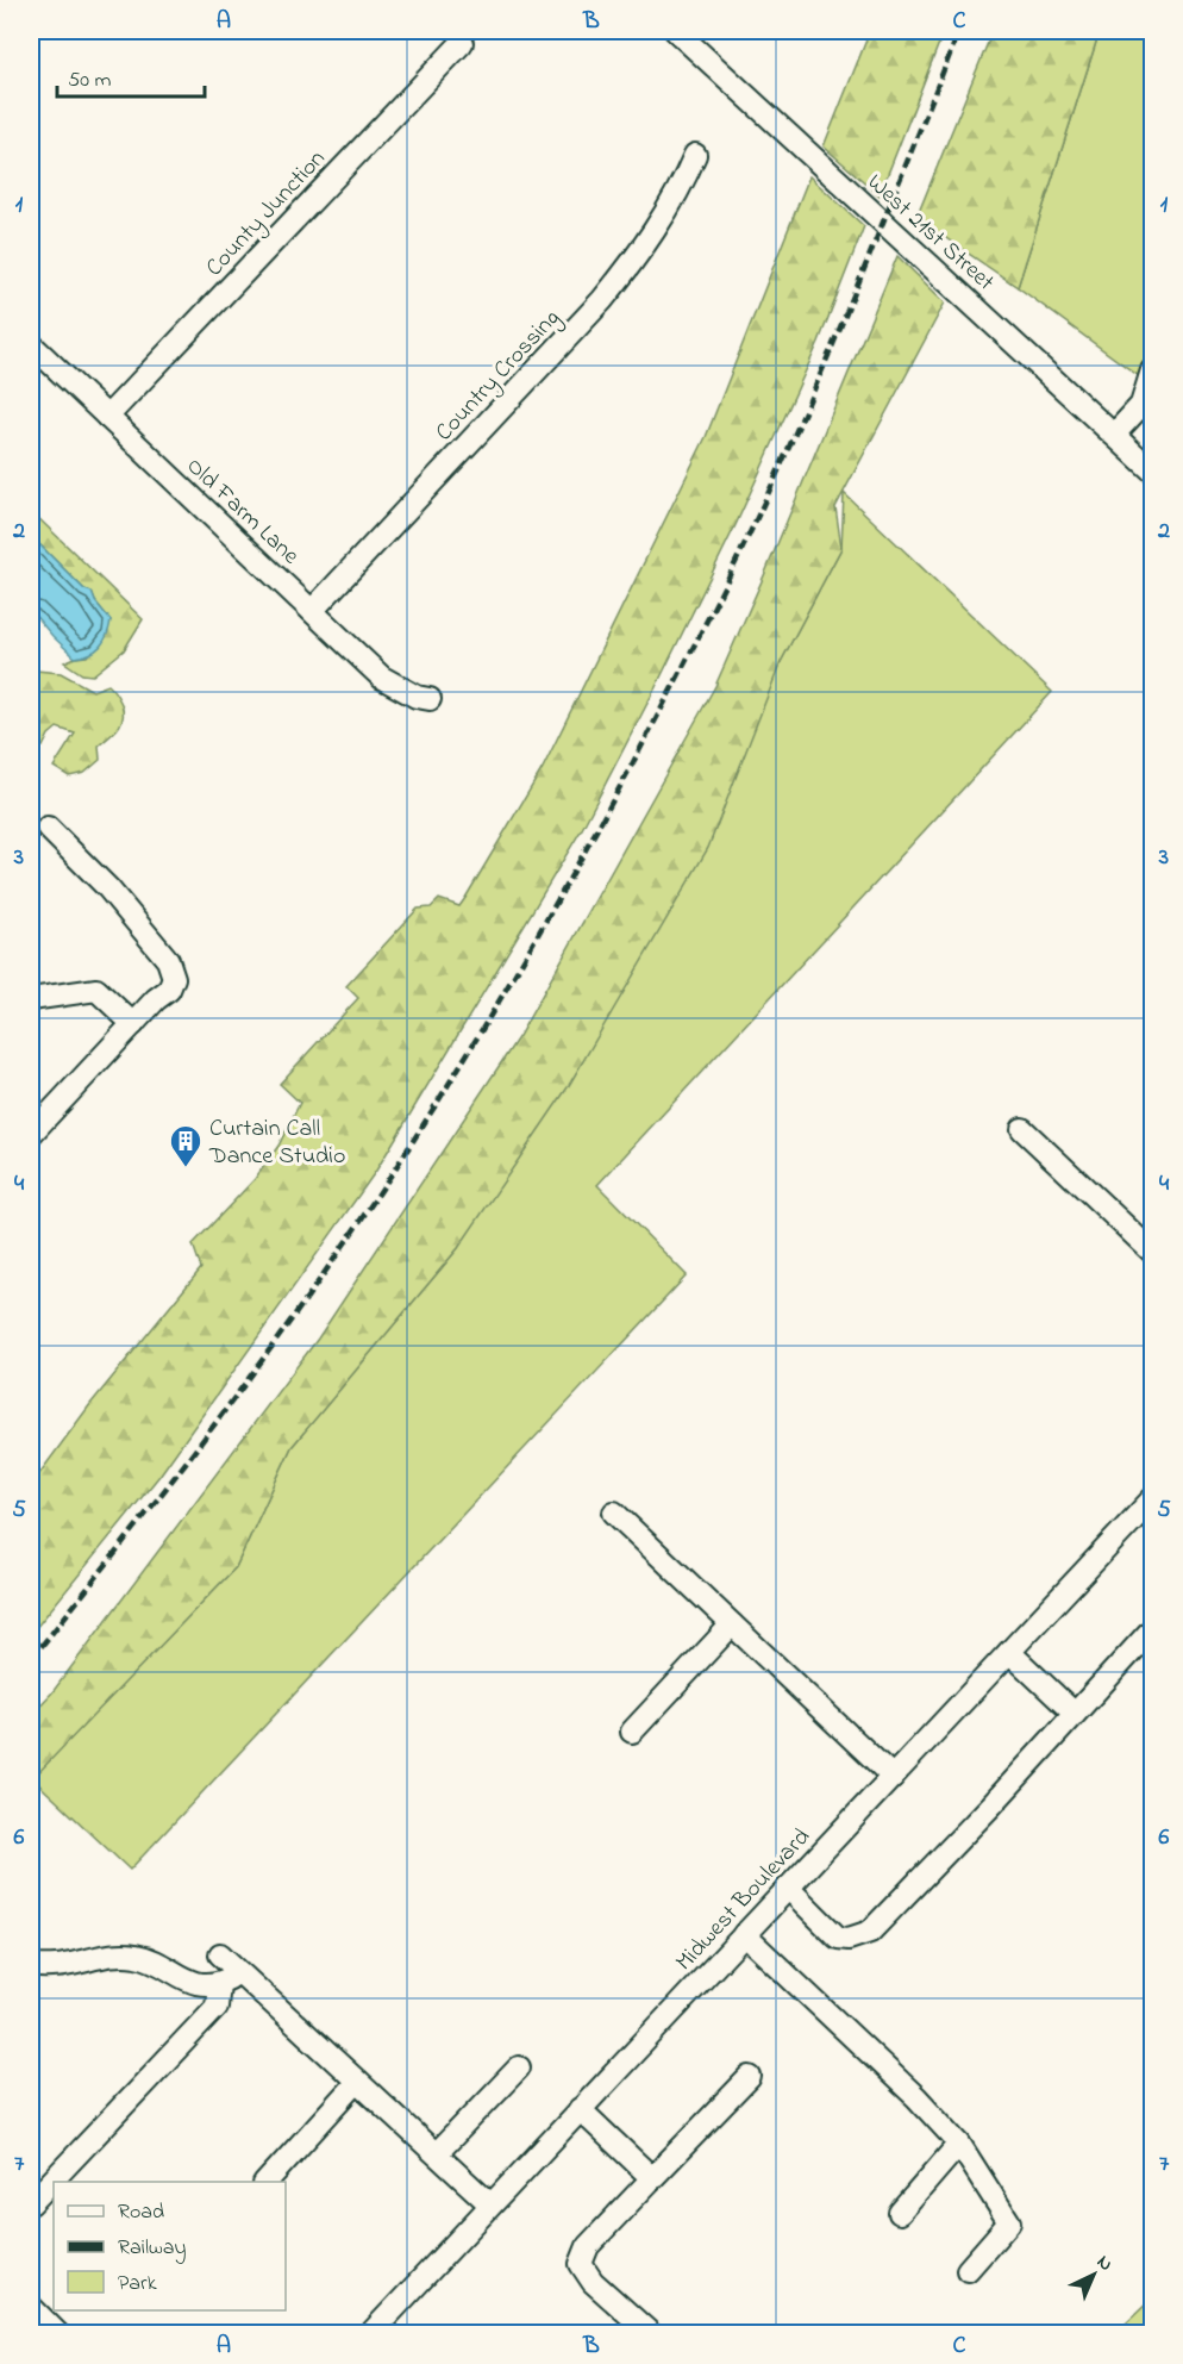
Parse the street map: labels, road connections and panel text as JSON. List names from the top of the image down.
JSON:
{
  "streets": {
    "street": [
      "County Junction",
      "West 21st Street",
      "Country Crossing",
      "Old Farm Lane",
      "Midwest Boulevard"
    ]
  },
  "crossings": [
    ["County Junction", "Old Farm Lane"],
    ["Country Crossing", "Old Farm Lane"]
  ],
  "places": {
    "building": ["Curtain Call Dance Studio"]
  },
  "legend": ["Road", "Railway", "Park"],
  "scale_bar": "50 m",
  "north": "top right",
  "grid": {
    "columns": ["A", "B", "C"],
    "rows": [
      "1",
      "2",
      "3",
      "4",
      "5",
      "6",
      "7"
    ]
  }
}
